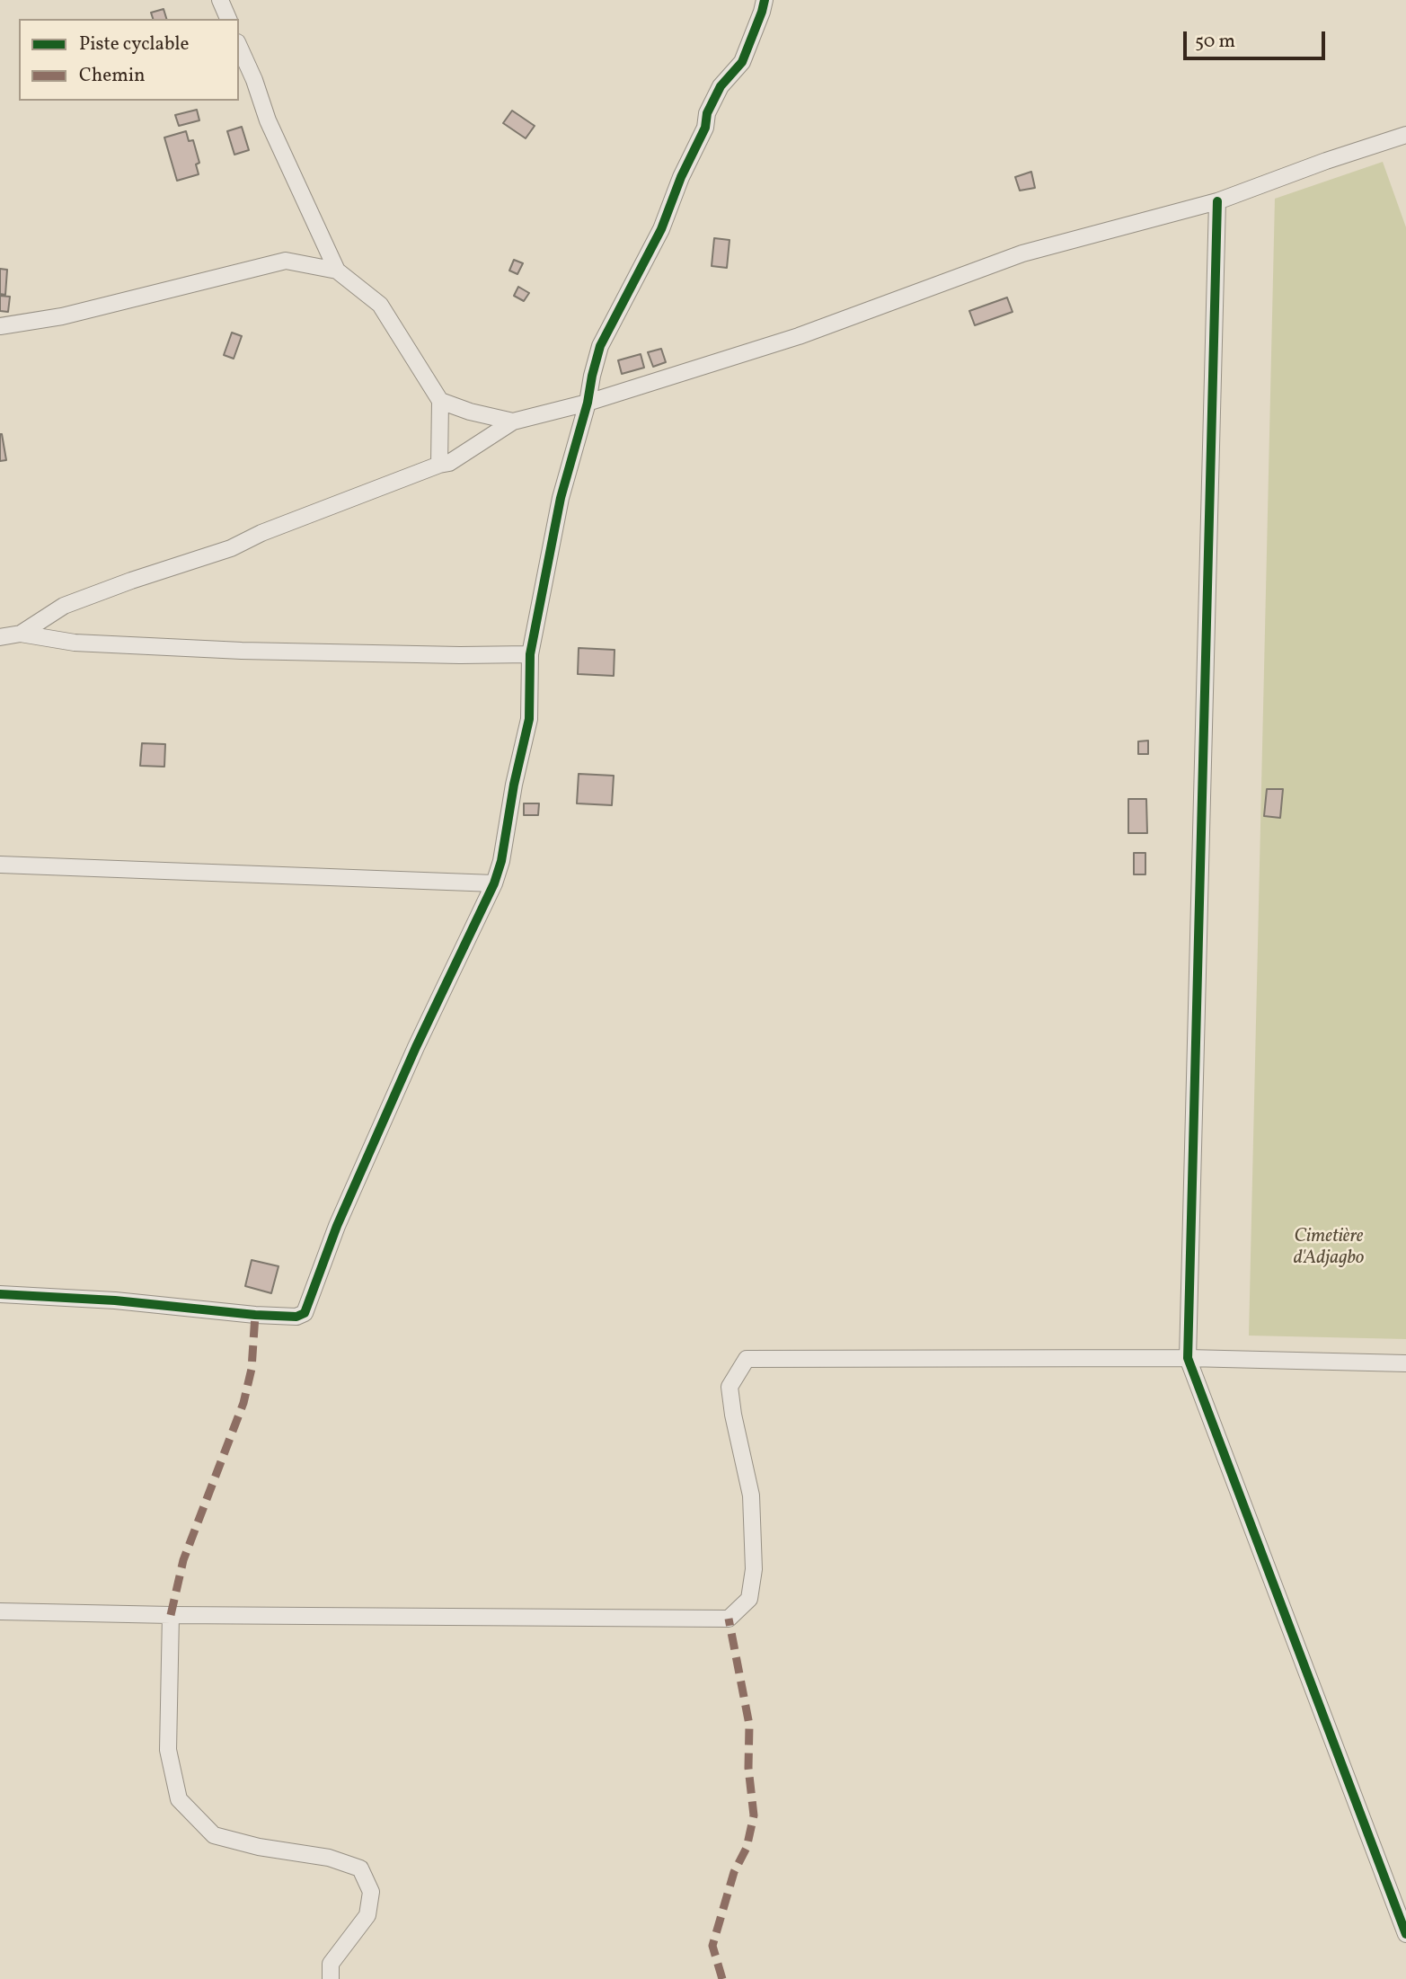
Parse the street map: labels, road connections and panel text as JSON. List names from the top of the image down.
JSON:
{
  "parks": ["Cimetière d'Adjagbo"],
  "legend": ["Piste cyclable", "Chemin"],
  "scale_bar": "50 m"
}
